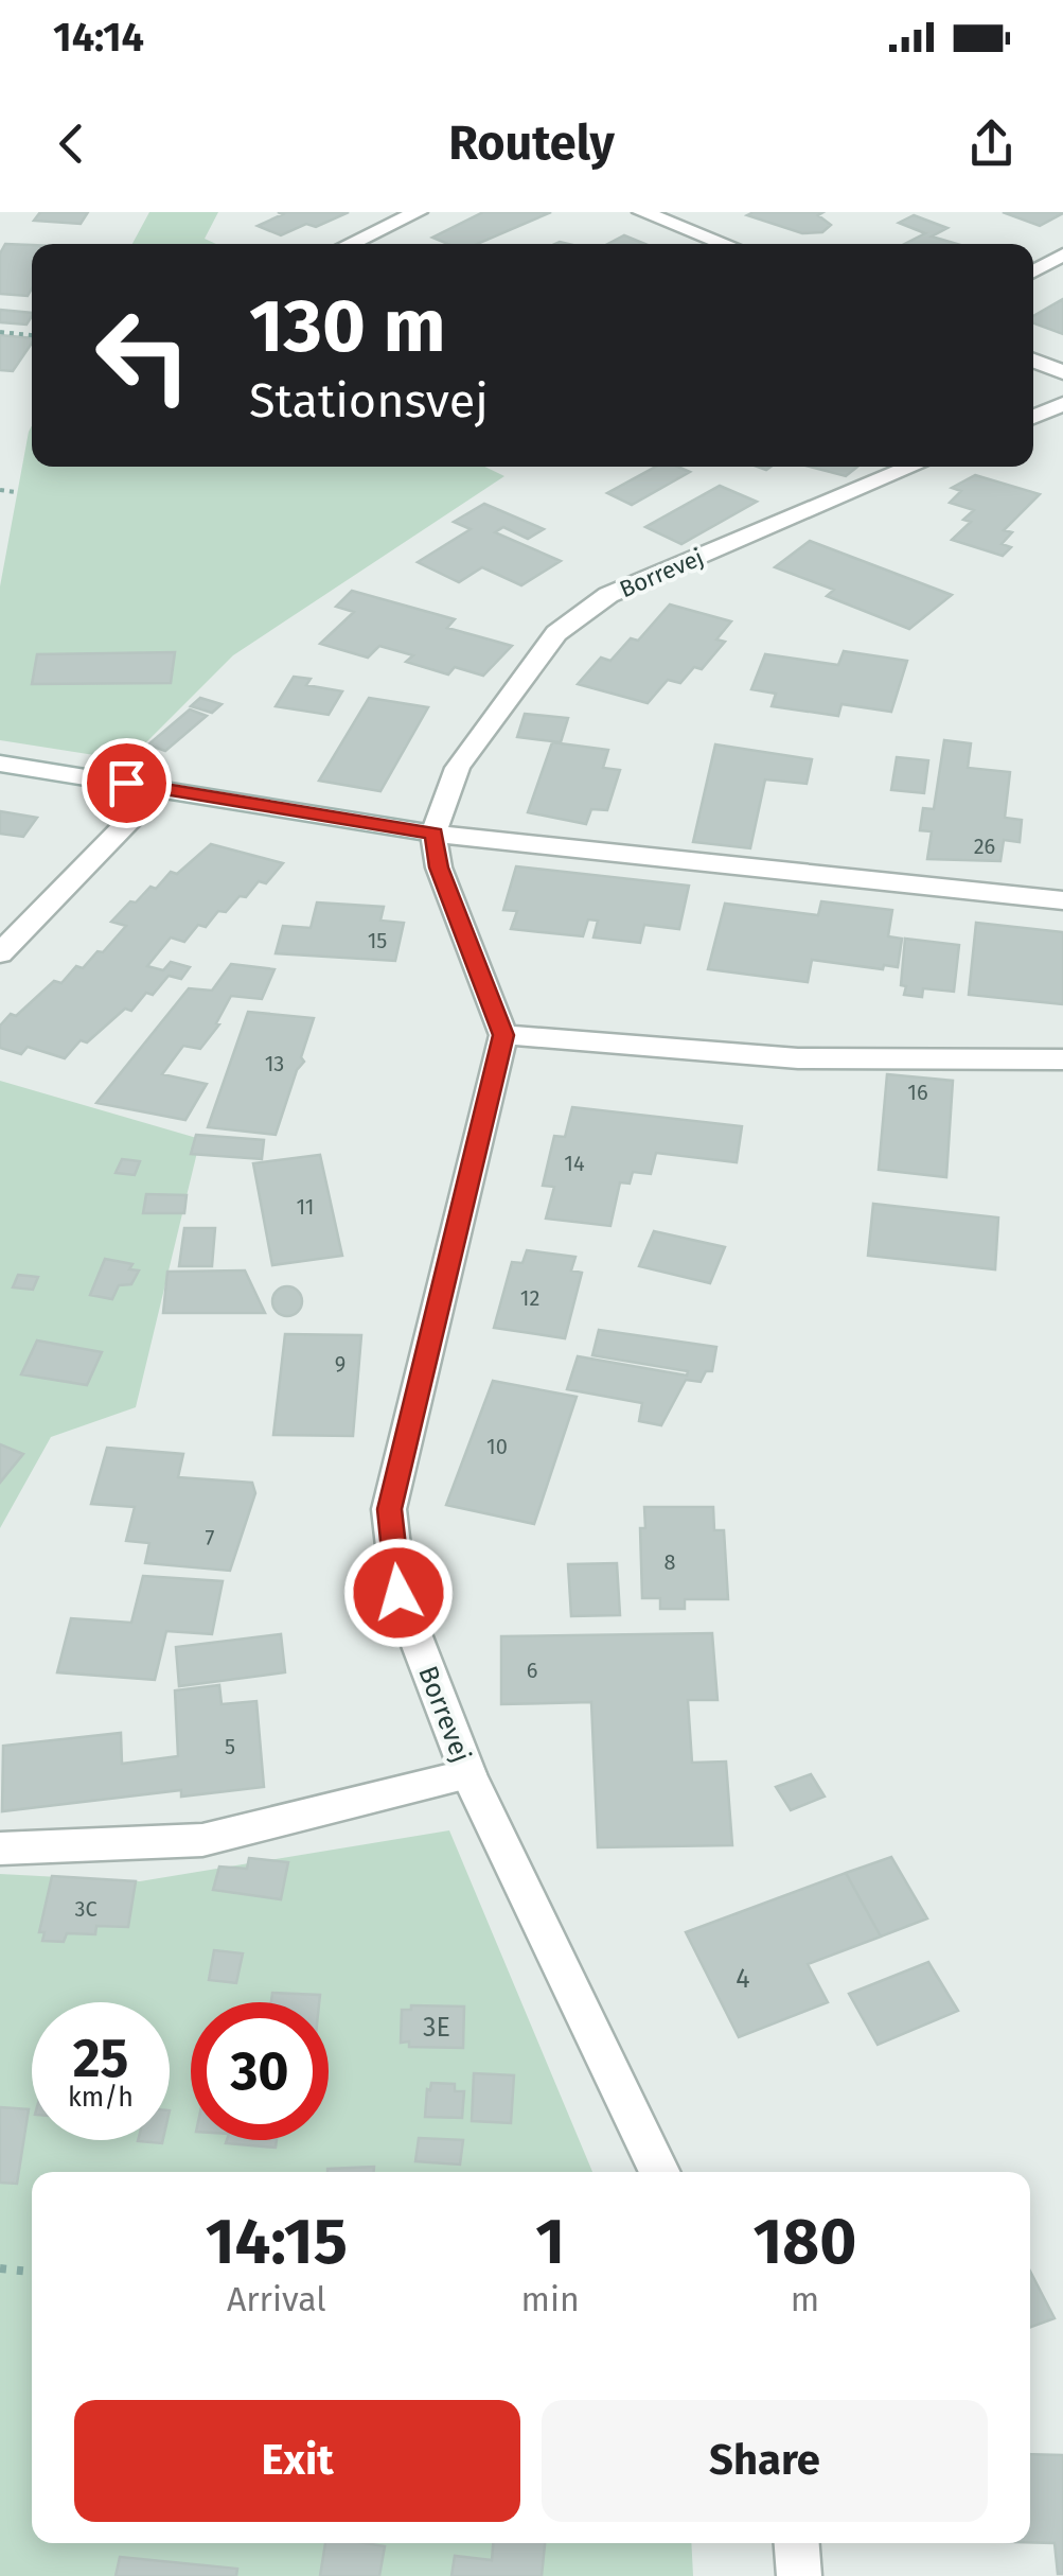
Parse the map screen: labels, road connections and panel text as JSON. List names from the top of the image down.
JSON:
{
  "streets": {
    "street": ["Borrevej"]
  },
  "house_numbers": [
    "26",
    "15",
    "13",
    "16",
    "14",
    "11",
    "12",
    "9",
    "10",
    "7",
    "8",
    "6",
    "5",
    "3C",
    "4",
    "3E"
  ],
  "page": {
    "status": "14:14",
    "header": "Routely",
    "turn": ["130 m", "Stationsvej"],
    "speed": "25 km/h",
    "limit": "30",
    "eta": [
      "14:15",
      "Arrival",
      "1",
      "min",
      "180",
      "m"
    ],
    "buttons": ["Exit", "Share"]
  }
}
